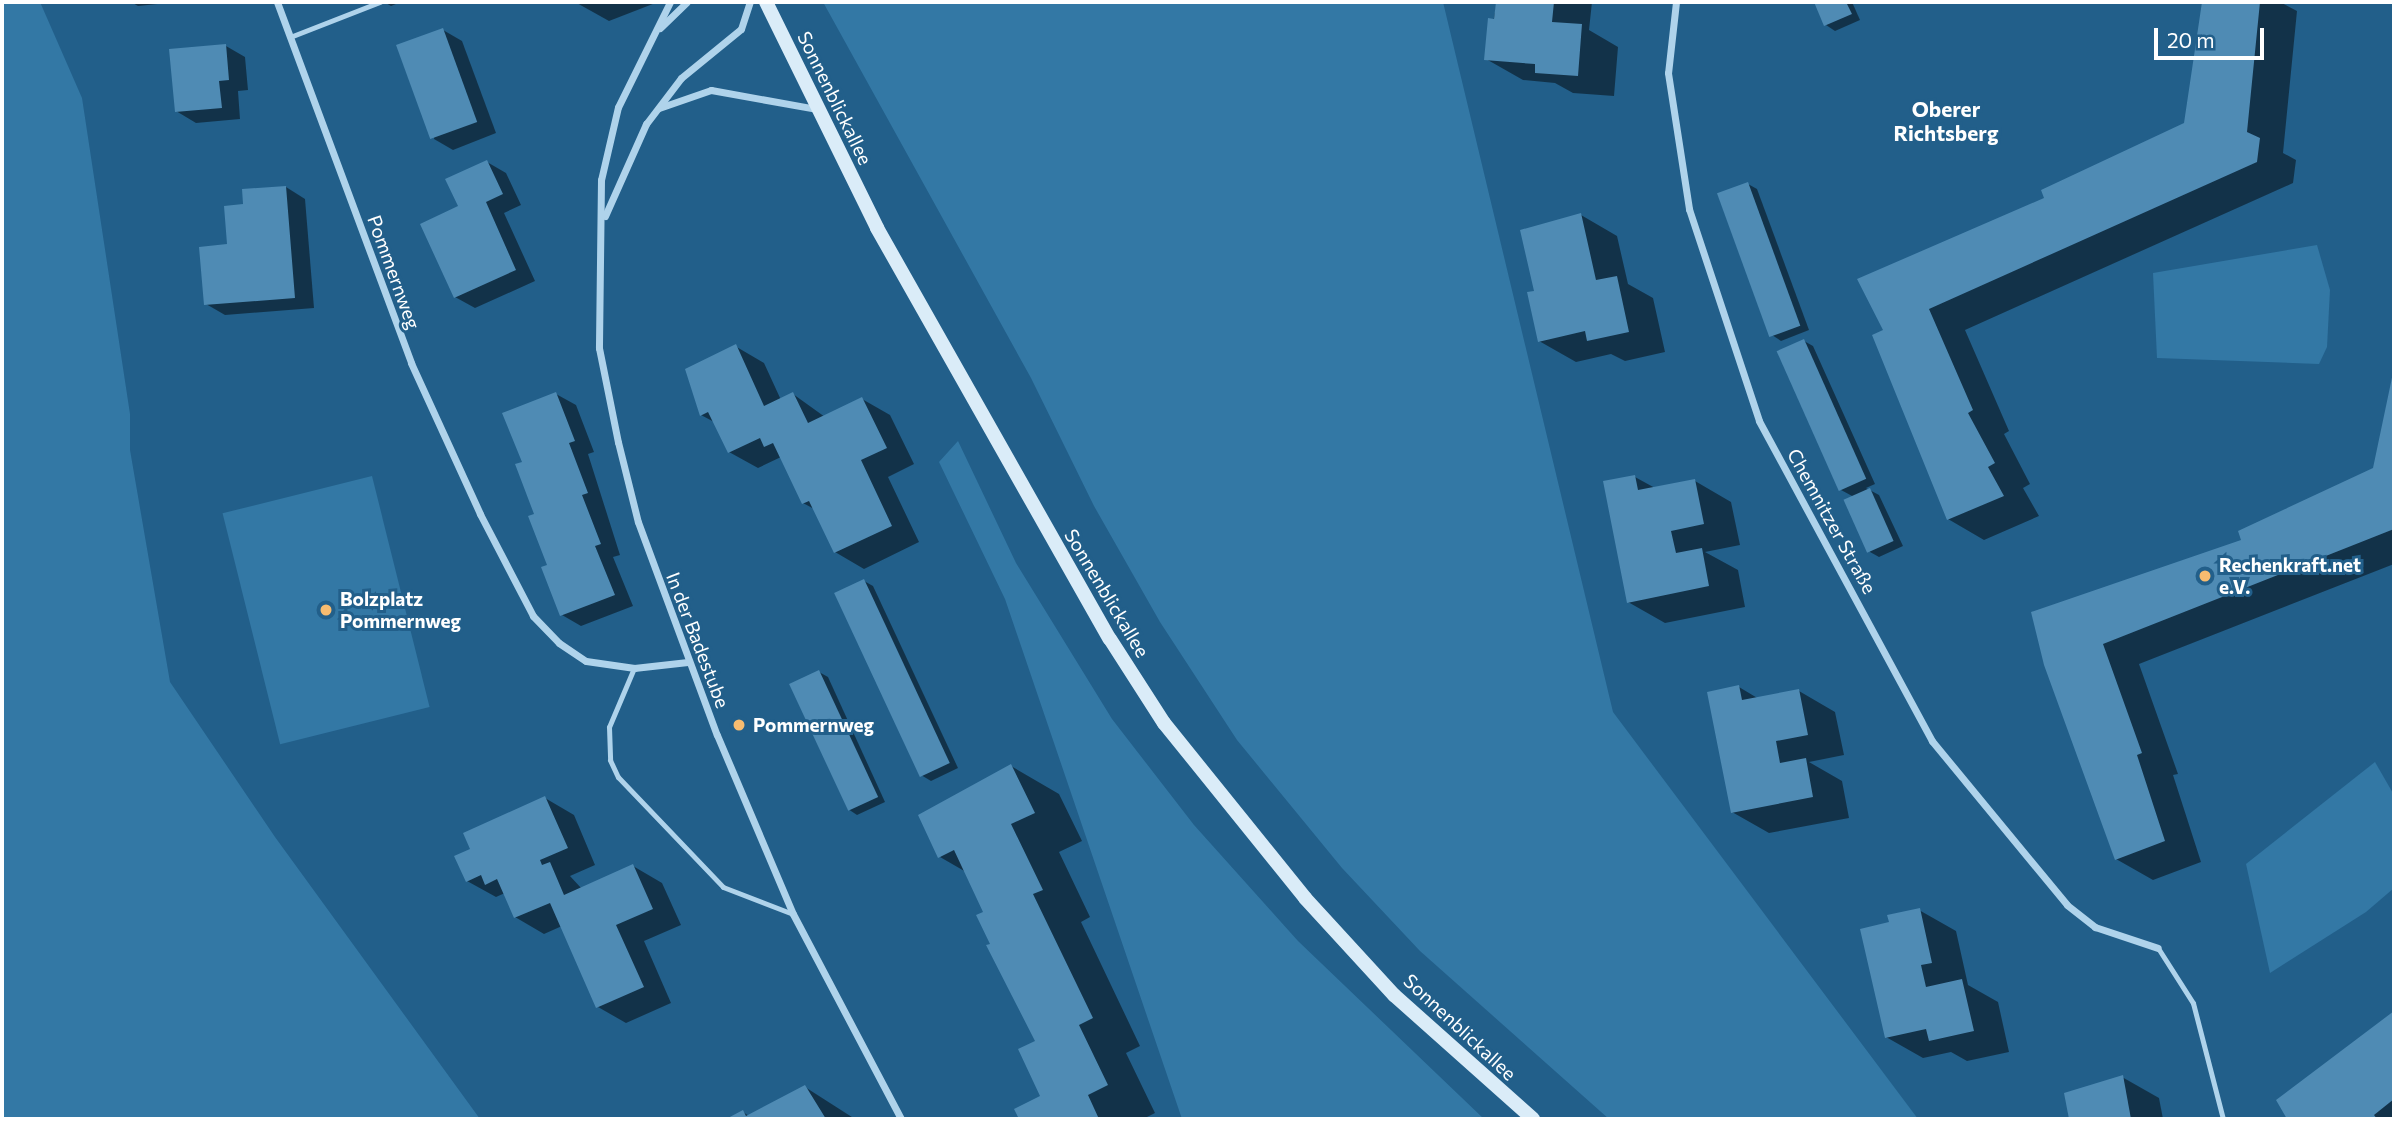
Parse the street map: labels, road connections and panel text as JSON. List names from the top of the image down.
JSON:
{
  "streets": {
    "main road": ["Sonnenblickallee"],
    "street": ["Pommernweg", "Chemnitzer Straße", "In der Badestube"]
  },
  "crossings": [
    ["Pommernweg", "In der Badestube"]
  ],
  "districts": ["Oberer Richtsberg"],
  "places": ["Rechenkraft.net e.V.", "Bolzplatz Pommernweg", "Pommernweg"],
  "scale_bar": "20 m"
}
